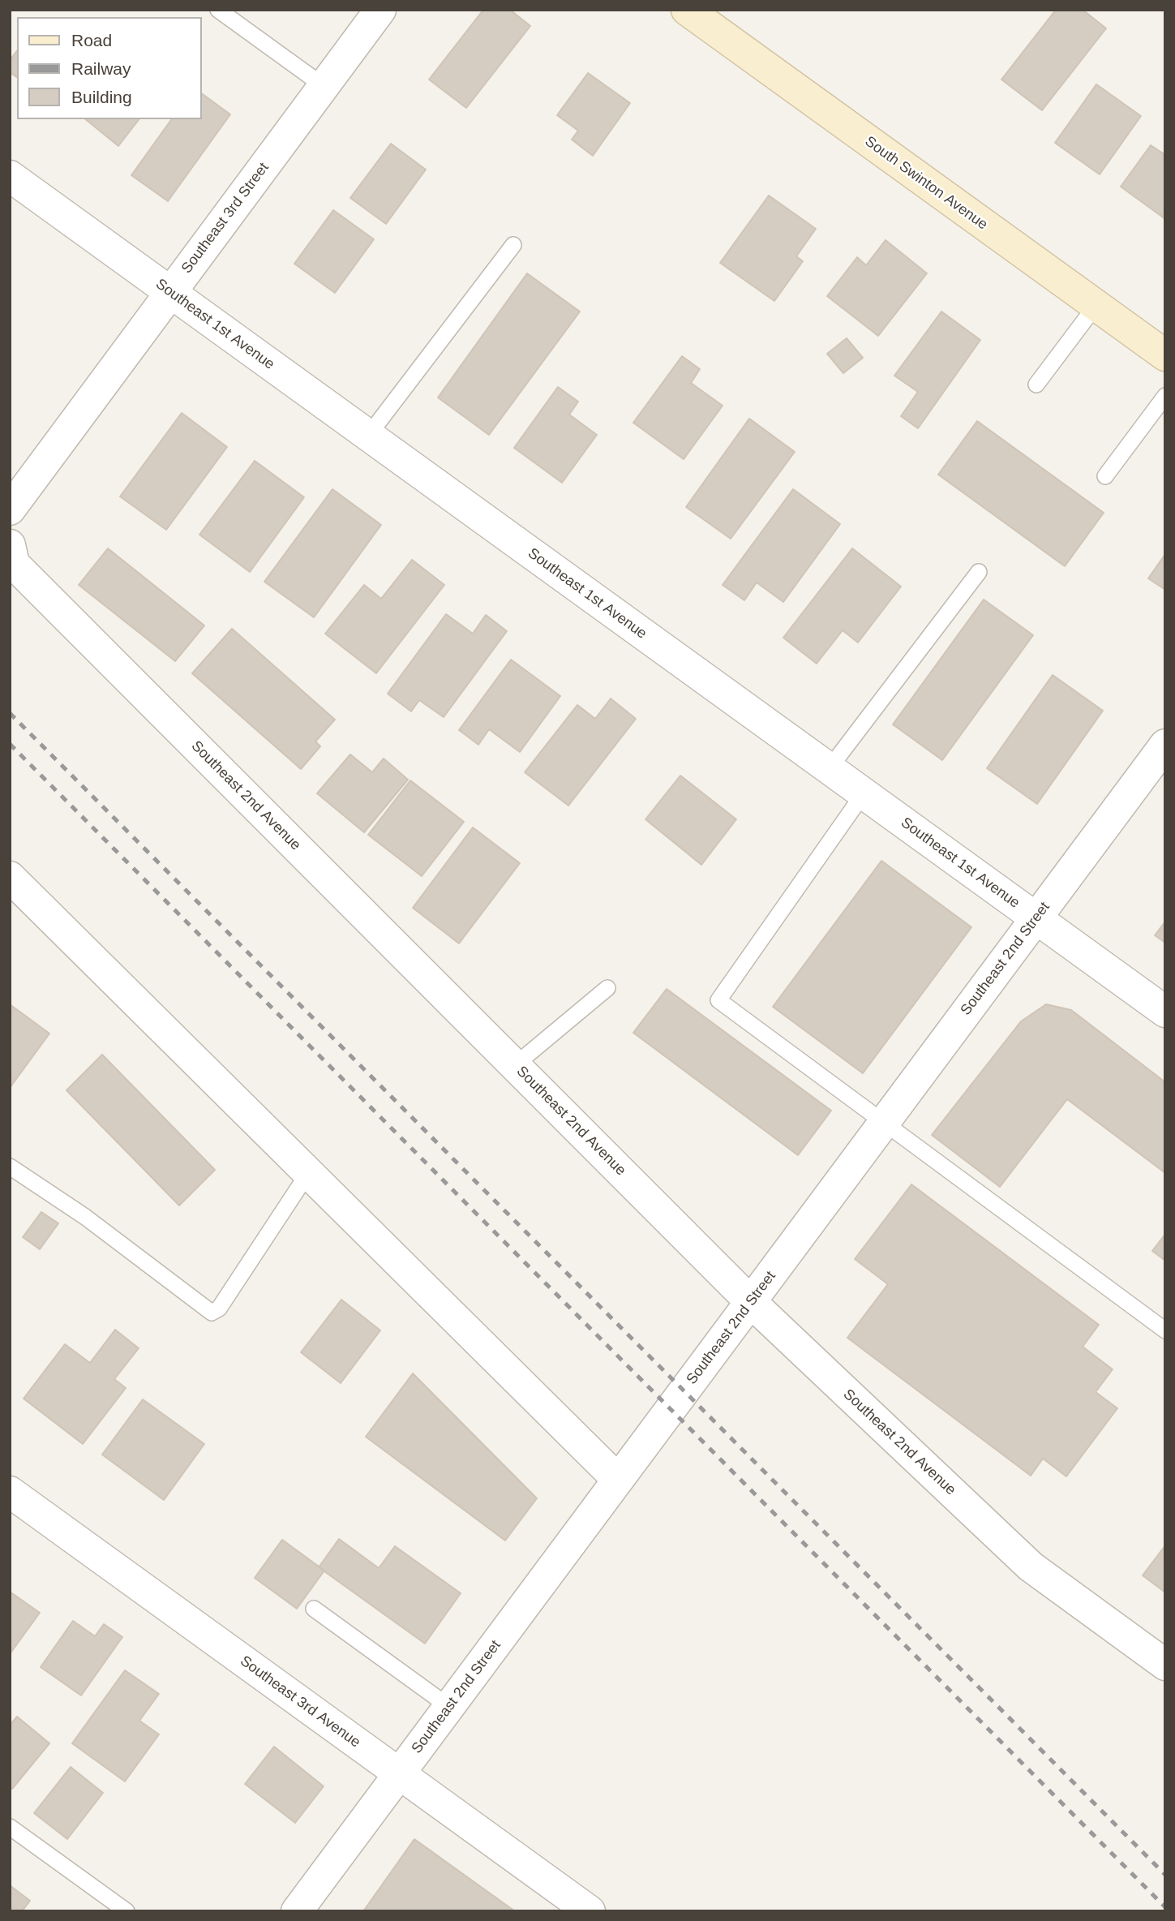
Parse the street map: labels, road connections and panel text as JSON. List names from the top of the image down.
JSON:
{
  "streets": {
    "street": [
      "South Swinton Avenue",
      "Southeast 3rd Street",
      "Southeast 1st Avenue",
      "Southeast 2nd Avenue",
      "Southeast 2nd Street",
      "Southeast 3rd Avenue"
    ]
  },
  "crossings": [
    ["Southeast 3rd Street", "Southeast 1st Avenue"],
    ["Southeast 1st Avenue", "Southeast 2nd Street"],
    ["Southeast 2nd Avenue", "Southeast 2nd Street"],
    ["Southeast 2nd Street", "Southeast 3rd Avenue"]
  ],
  "legend": ["Road", "Railway", "Building"]
}
